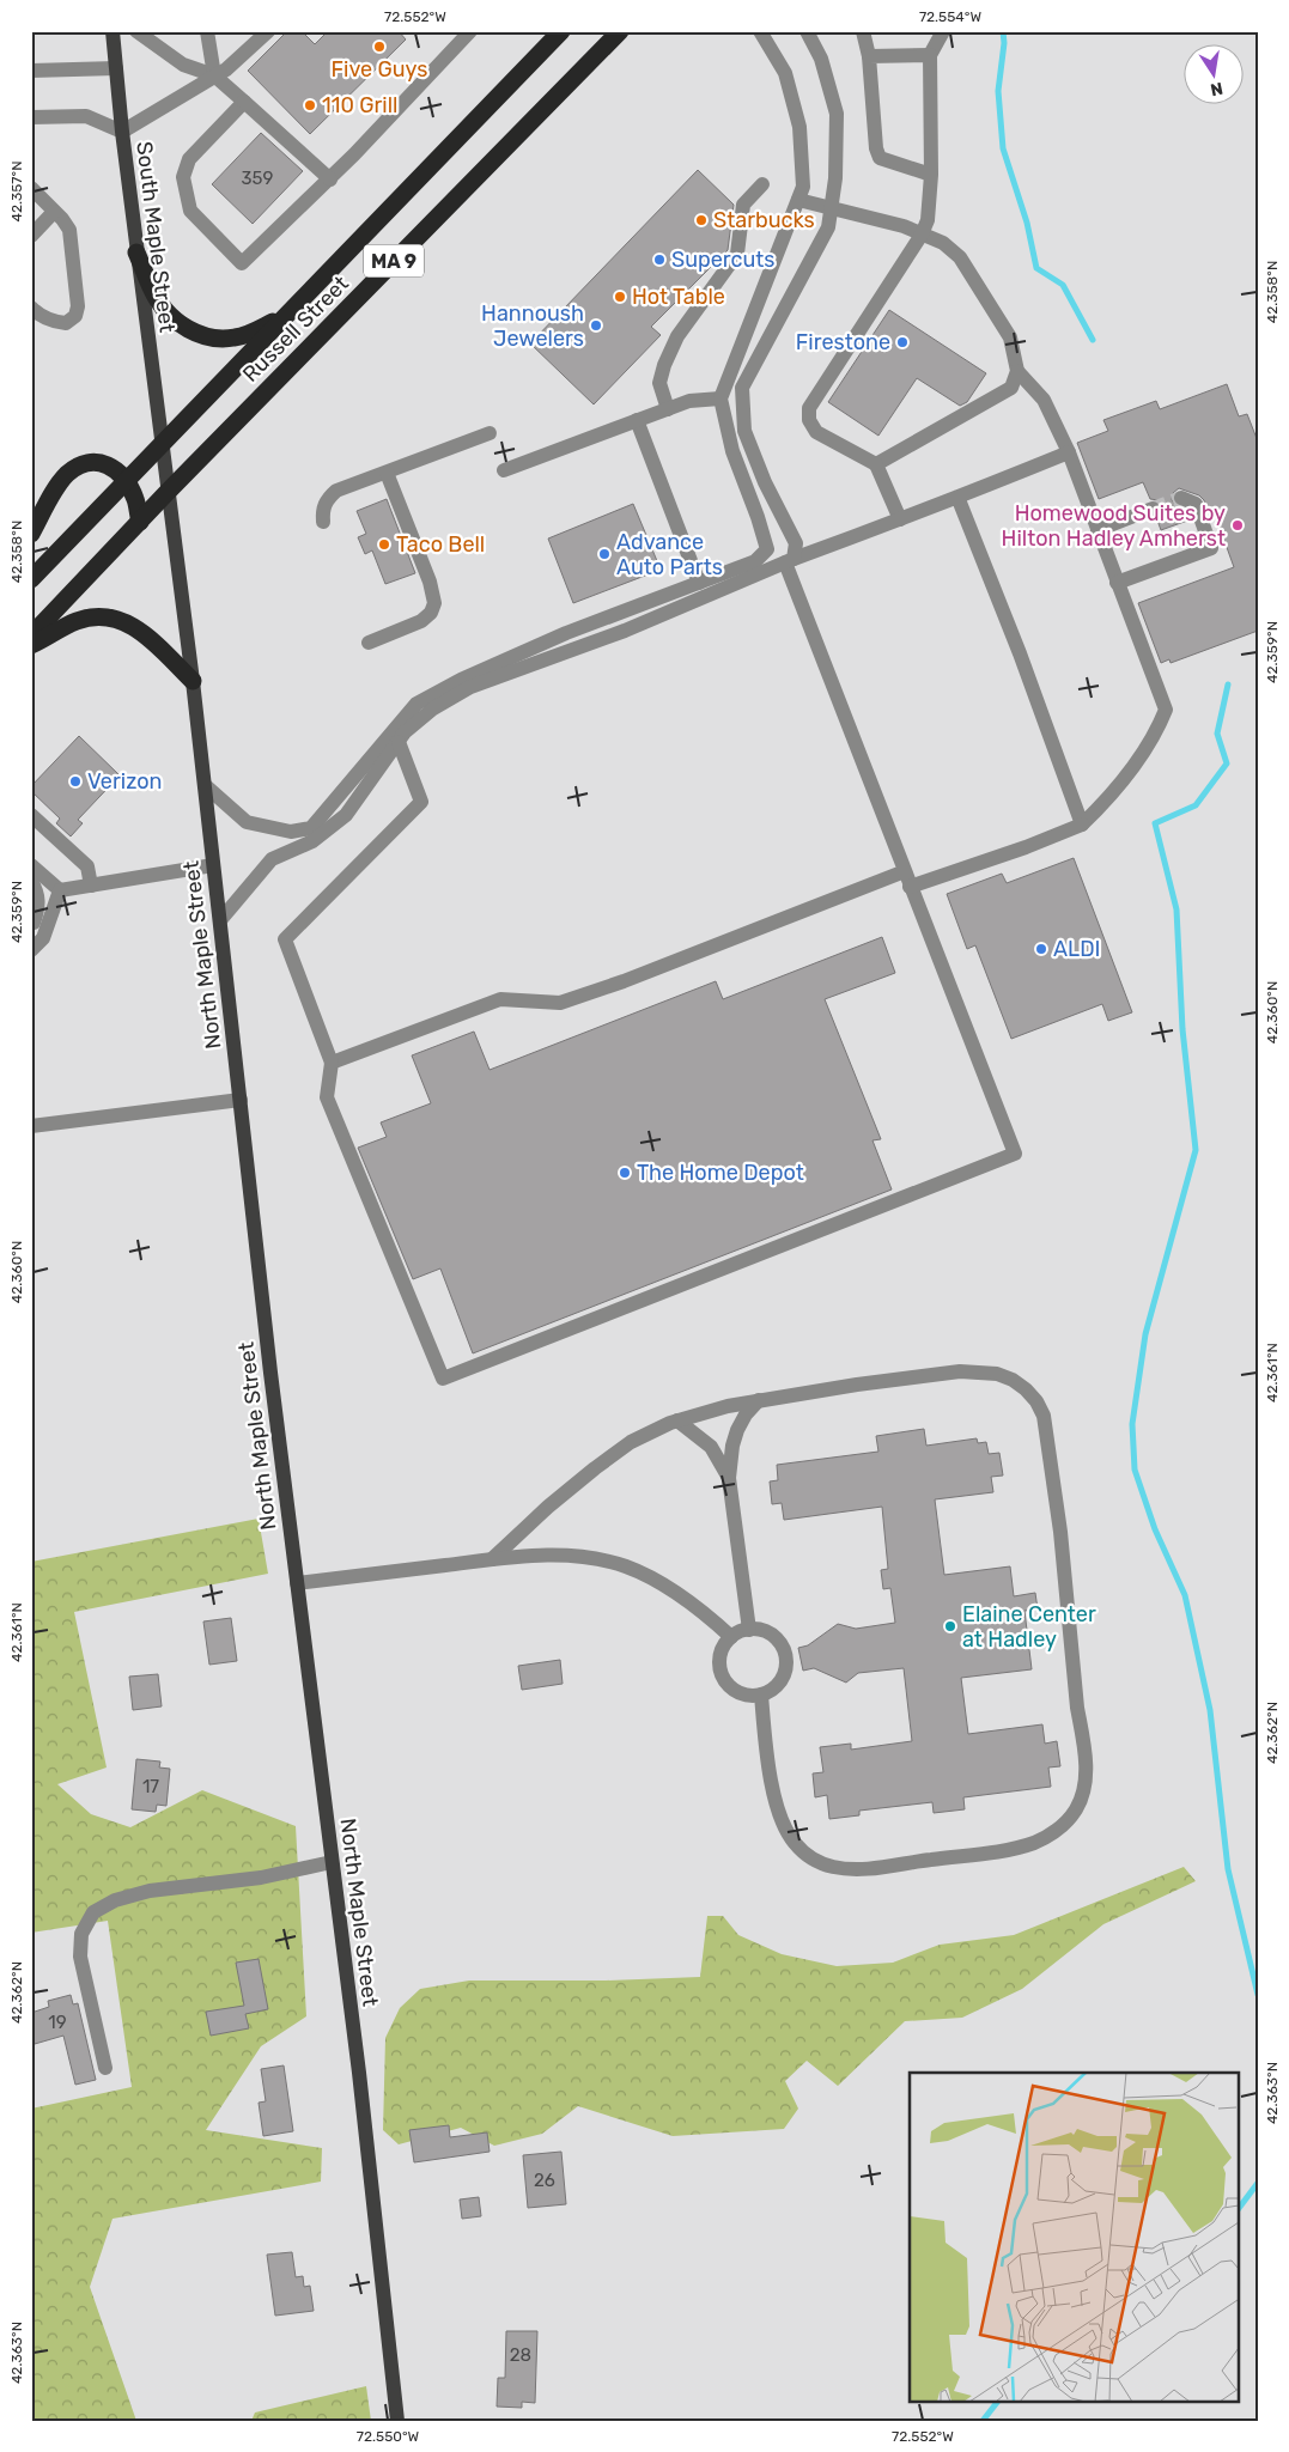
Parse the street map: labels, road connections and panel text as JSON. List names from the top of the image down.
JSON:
{
  "streets": {
    "highway": ["MA 9", "Russell Street"],
    "main road": ["South Maple Street", "North Maple Street"]
  },
  "crossings": [
    ["South Maple Street", "Russell Street"],
    ["South Maple Street", "North Maple Street"],
    ["Russell Street", "North Maple Street"]
  ],
  "places": [
    "Five Guys",
    "110 Grill",
    "Starbucks",
    "Supercuts",
    "Hot Table",
    "Hannoush Jewelers",
    "Firestone",
    "Homewood Suites by Hilton Hadley Amherst",
    "Taco Bell",
    "Advance Auto Parts",
    "Verizon",
    "ALDI",
    "The Home Depot",
    "Elaine Center at Hadley"
  ],
  "house_numbers": [
    "359",
    "17",
    "19",
    "26",
    "28"
  ],
  "north": "bottom",
  "coordinates": [
    "72.552°W",
    "72.554°W",
    "42.357°N",
    "42.358°N",
    "42.359°N",
    "42.360°N",
    "42.361°N",
    "42.362°N",
    "42.363°N",
    "72.550°W"
  ]
}
